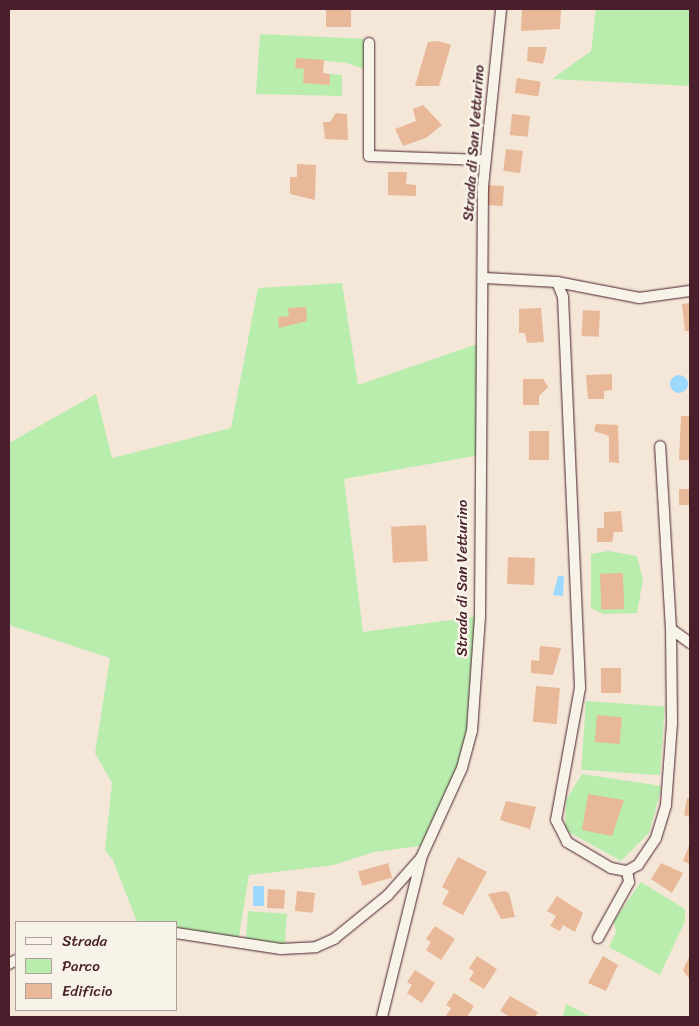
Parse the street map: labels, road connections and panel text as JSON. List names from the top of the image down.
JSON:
{
  "streets": {
    "street": ["Strada di San Vetturino"]
  },
  "legend": ["Strada", "Parco", "Edificio"]
}
